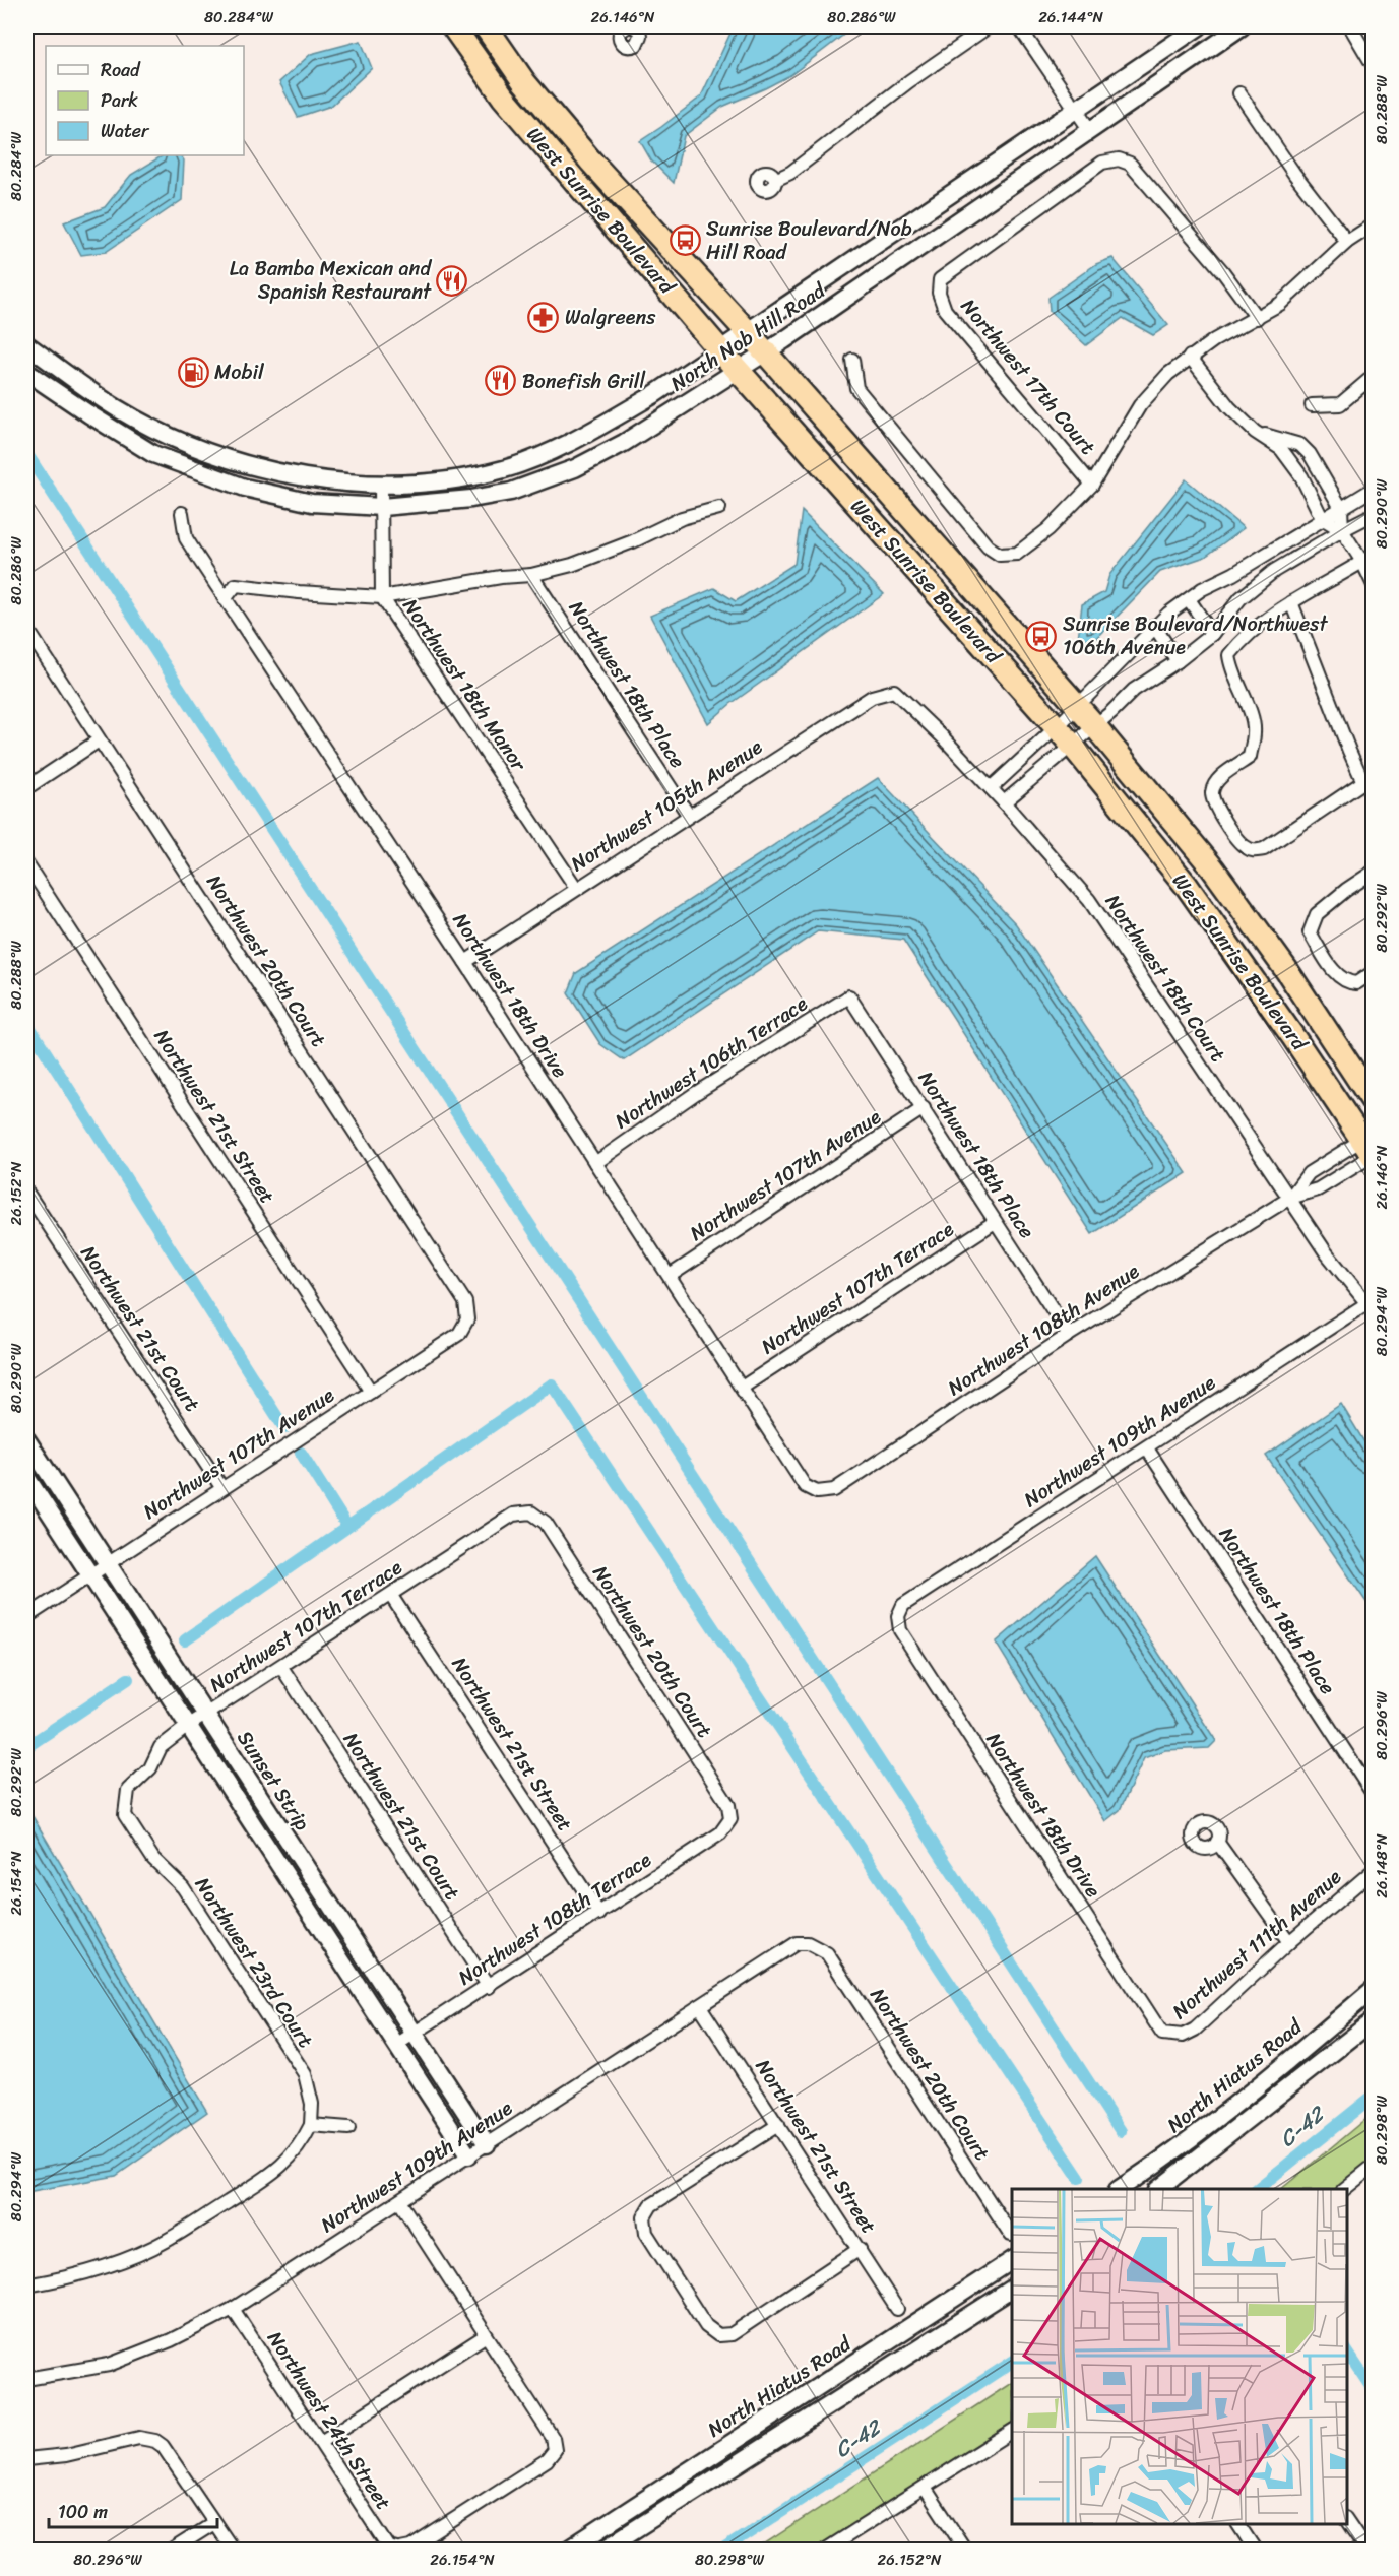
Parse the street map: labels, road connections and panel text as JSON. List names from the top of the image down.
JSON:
{
  "streets": {
    "highway": ["West Sunrise Boulevard"],
    "main road": ["North Nob Hill Road", "Sunset Strip", "North Hiatus Road"],
    "street": [
      "Northwest 17th Court",
      "Northwest 18th Manor",
      "Northwest 18th Place",
      "Northwest 105th Avenue",
      "Northwest 20th Court",
      "Northwest 18th Court",
      "Northwest 18th Drive",
      "Northwest 106th Terrace",
      "Northwest 21st Street",
      "Northwest 107th Avenue",
      "Northwest 107th Terrace",
      "Northwest 21st Court",
      "Northwest 108th Avenue",
      "Northwest 109th Avenue",
      "Northwest 108th Terrace",
      "Northwest 111th Avenue",
      "Northwest 23rd Court",
      "Northwest 24th Street"
    ]
  },
  "crossings": [
    ["West Sunrise Boulevard", "North Nob Hill Road"],
    ["West Sunrise Boulevard", "Northwest 108th Avenue"],
    ["North Nob Hill Road", "Northwest 18th Manor"],
    ["Northwest 18th Manor", "Northwest 105th Avenue"],
    ["Northwest 18th Place", "Northwest 105th Avenue"],
    ["Northwest 18th Place", "Northwest 106th Terrace"],
    ["Northwest 18th Place", "Northwest 107th Avenue"],
    ["Northwest 18th Place", "Northwest 107th Terrace"],
    ["Northwest 18th Place", "Northwest 108th Avenue"],
    ["Northwest 18th Place", "Northwest 109th Avenue"],
    ["Northwest 105th Avenue", "Northwest 18th Court"],
    ["Northwest 105th Avenue", "Northwest 18th Drive"],
    ["Northwest 20th Court", "Northwest 107th Avenue"],
    ["Northwest 20th Court", "Northwest 107th Terrace"],
    ["Northwest 20th Court", "Northwest 109th Avenue"],
    ["Northwest 20th Court", "Northwest 108th Terrace"],
    ["Northwest 18th Court", "Northwest 108th Avenue"],
    ["Northwest 18th Court", "Northwest 109th Avenue"],
    ["Northwest 18th Drive", "Northwest 106th Terrace"],
    ["Northwest 18th Drive", "Northwest 107th Avenue"],
    ["Northwest 18th Drive", "Northwest 107th Terrace"],
    ["Northwest 18th Drive", "Northwest 108th Avenue"],
    ["Northwest 18th Drive", "Northwest 109th Avenue"],
    ["Northwest 18th Drive", "Northwest 111th Avenue"],
    ["Northwest 21st Street", "Northwest 107th Avenue"],
    ["Northwest 21st Street", "Northwest 107th Terrace"],
    ["Northwest 21st Street", "Northwest 109th Avenue"],
    ["Northwest 21st Street", "Northwest 108th Terrace"],
    ["Northwest 107th Avenue", "Northwest 21st Court"],
    ["Northwest 107th Avenue", "Sunset Strip"],
    ["Northwest 107th Terrace", "Northwest 21st Court"],
    ["Northwest 107th Terrace", "Sunset Strip"],
    ["Northwest 107th Terrace", "Northwest 23rd Court"],
    ["Northwest 21st Court", "Northwest 108th Terrace"],
    ["Northwest 109th Avenue", "Sunset Strip"],
    ["Northwest 109th Avenue", "Northwest 24th Street"],
    ["Sunset Strip", "Northwest 108th Terrace"]
  ],
  "water": ["C-42"],
  "places": {
    "bus stop": ["Sunrise Boulevard/Nob Hill Road", "Sunrise Boulevard/Northwest 106th Avenue"],
    "restaurant": ["La Bamba Mexican and Spanish Restaurant", "Bonefish Grill"],
    "pharmacy": ["Walgreens"],
    "fuel station": ["Mobil"]
  },
  "legend": ["Road", "Park", "Water"],
  "scale_bar": "100 m",
  "coordinates": [
    "80.284°W",
    "26.146°N",
    "80.286°W",
    "26.144°N",
    "80.288°W",
    "80.290°W",
    "80.292°W",
    "26.152°N",
    "80.294°W",
    "80.296°W",
    "26.148°N",
    "26.154°N",
    "80.298°W"
  ]
}
